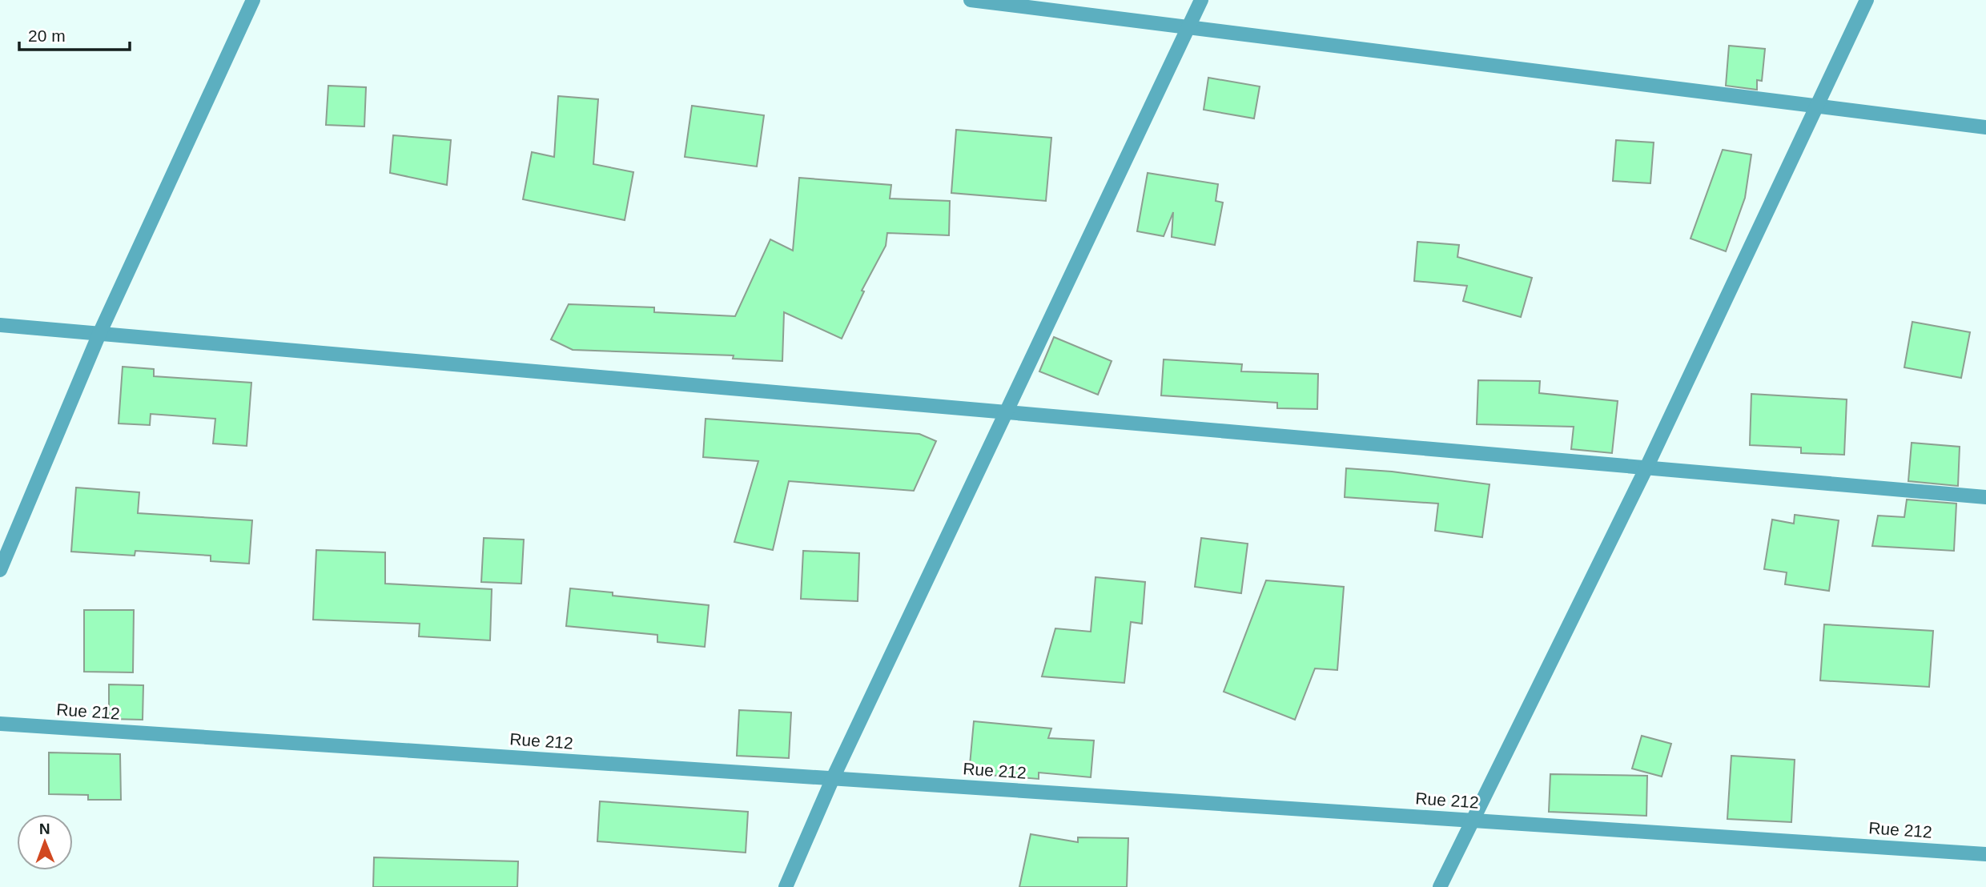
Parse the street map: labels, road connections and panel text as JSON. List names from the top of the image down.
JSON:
{
  "streets": {
    "street": ["Rue 212"]
  },
  "scale_bar": "20 m",
  "north": "top"
}
